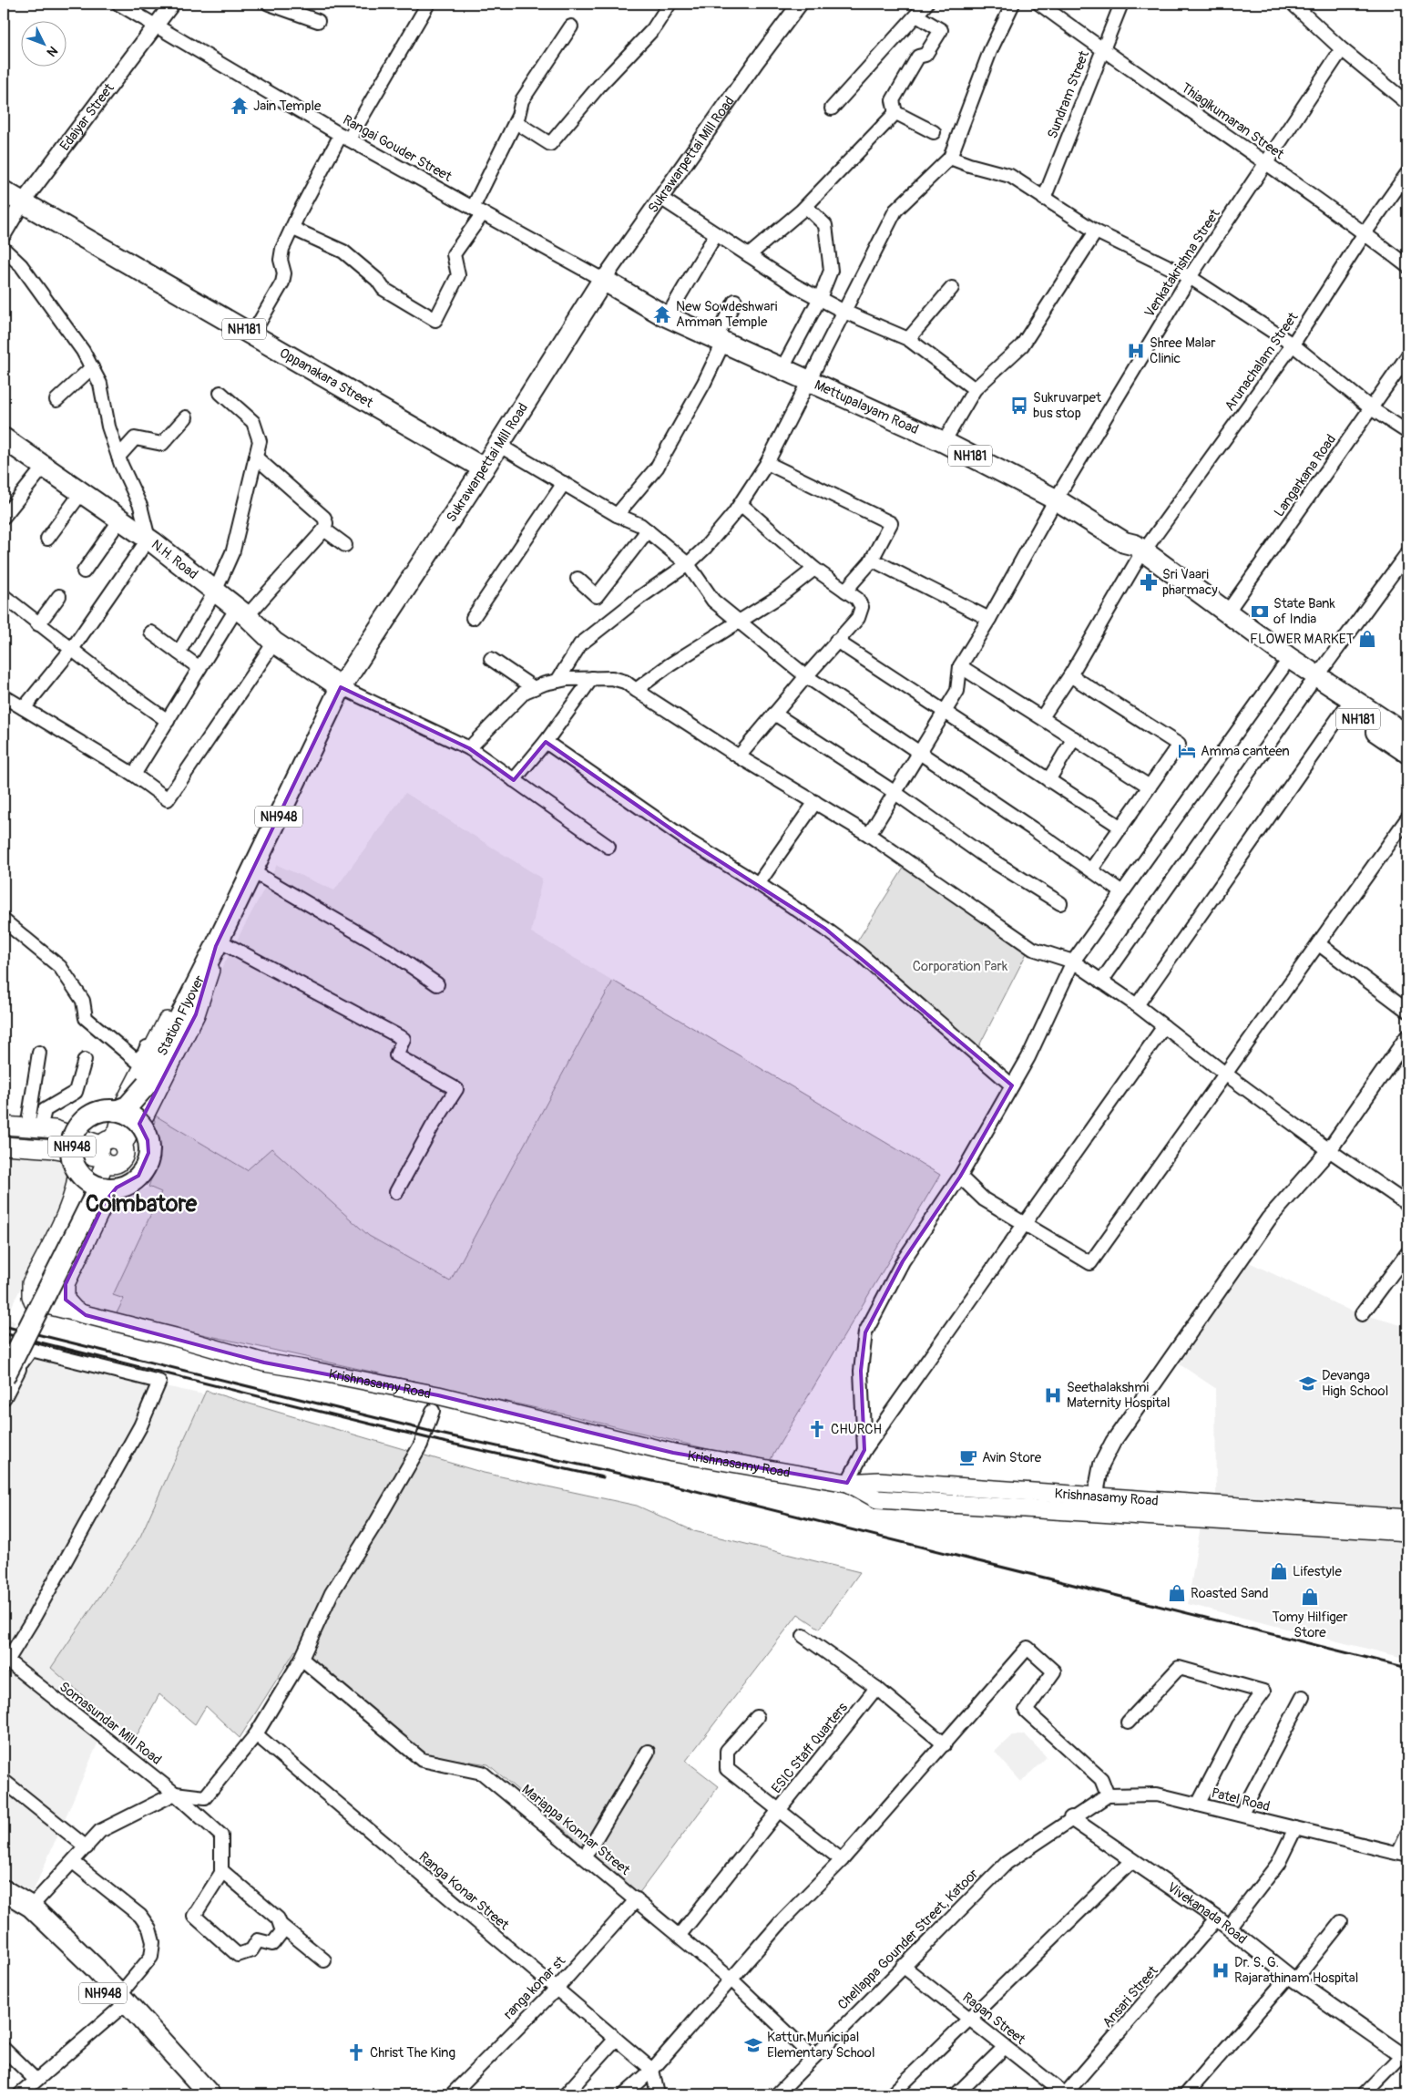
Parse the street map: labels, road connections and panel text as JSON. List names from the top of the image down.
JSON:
{
  "streets": {
    "highway": [
      "Sukrawarpettai Mill Road",
      "NH181",
      "Oppanakara Street",
      "Mettupalayam Road",
      "N.H. Road",
      "NH948",
      "Station Flyover"
    ],
    "main road": ["Krishnasamy Road"],
    "street": [
      "Sundram Street",
      "Edaiyar Street",
      "Thiagikumaran Street",
      "Rangai Gouder Street",
      "Venkatakrishna Street",
      "Arunachalam Street",
      "Langarkana Road",
      "Somasundar Mill Road",
      "ESIC Staff Quarters",
      "Patel Road",
      "Mariappa Konnar Street",
      "Ranga Konar Street",
      "Vivekanada Road",
      "Chellappa Gounder Street, Katoor",
      "ranga konar st",
      "Ansari Street",
      "Ragan Street"
    ]
  },
  "crossings": [
    ["Sundram Street", "Thiagikumaran Street"],
    ["Edaiyar Street", "Rangai Gouder Street"],
    ["Edaiyar Street", "Oppanakara Street"],
    ["Thiagikumaran Street", "Venkatakrishna Street"],
    ["Thiagikumaran Street", "Arunachalam Street"],
    ["Rangai Gouder Street", "Sukrawarpettai Mill Road"],
    ["Rangai Gouder Street", "Mettupalayam Road"],
    ["Sukrawarpettai Mill Road", "Oppanakara Street"],
    ["Sukrawarpettai Mill Road", "Mettupalayam Road"],
    ["Sukrawarpettai Mill Road", "N.H. Road"],
    ["Sukrawarpettai Mill Road", "Station Flyover"],
    ["Venkatakrishna Street", "Mettupalayam Road"],
    ["Arunachalam Street", "Mettupalayam Road"],
    ["Mettupalayam Road", "Langarkana Road"],
    ["NH948", "Station Flyover"],
    ["NH948", "Krishnasamy Road"],
    ["Patel Road", "Ansari Street"],
    ["Mariappa Konnar Street", "Chellappa Gounder Street, Katoor"],
    ["Mariappa Konnar Street", "ranga konar st"],
    ["Ranga Konar Street", "ranga konar st"],
    ["Vivekanada Road", "Chellappa Gounder Street, Katoor"],
    ["Vivekanada Road", "Ansari Street"],
    ["Chellappa Gounder Street, Katoor", "Ragan Street"],
    ["Ansari Street", "Ragan Street"]
  ],
  "districts": ["Coimbatore"],
  "parks": ["Corporation Park"],
  "places": {
    "temple": ["Jain Temple", "New Sowdeshwari Amman Temple"],
    "hospital": ["Shree Malar Clinic", "Seethalakshmi Maternity Hospital", "Dr. S. G. Rajarathinam Hospital"],
    "bus stop": ["Sukruvarpet bus stop"],
    "pharmacy": ["Sri Vaari pharmacy"],
    "bank": ["State Bank of India"],
    "shop": [
      "FLOWER MARKET",
      "Lifestyle",
      "Roasted Sand",
      "Tomy Hilfiger Store"
    ],
    "hotel": ["Amma canteen"],
    "school or university": ["Devanga High School", "Kattur Municipal Elementary School"],
    "church": ["CHURCH", "Christ The King"],
    "cafe": ["Avin Store"]
  },
  "north": "bottom right"
}
